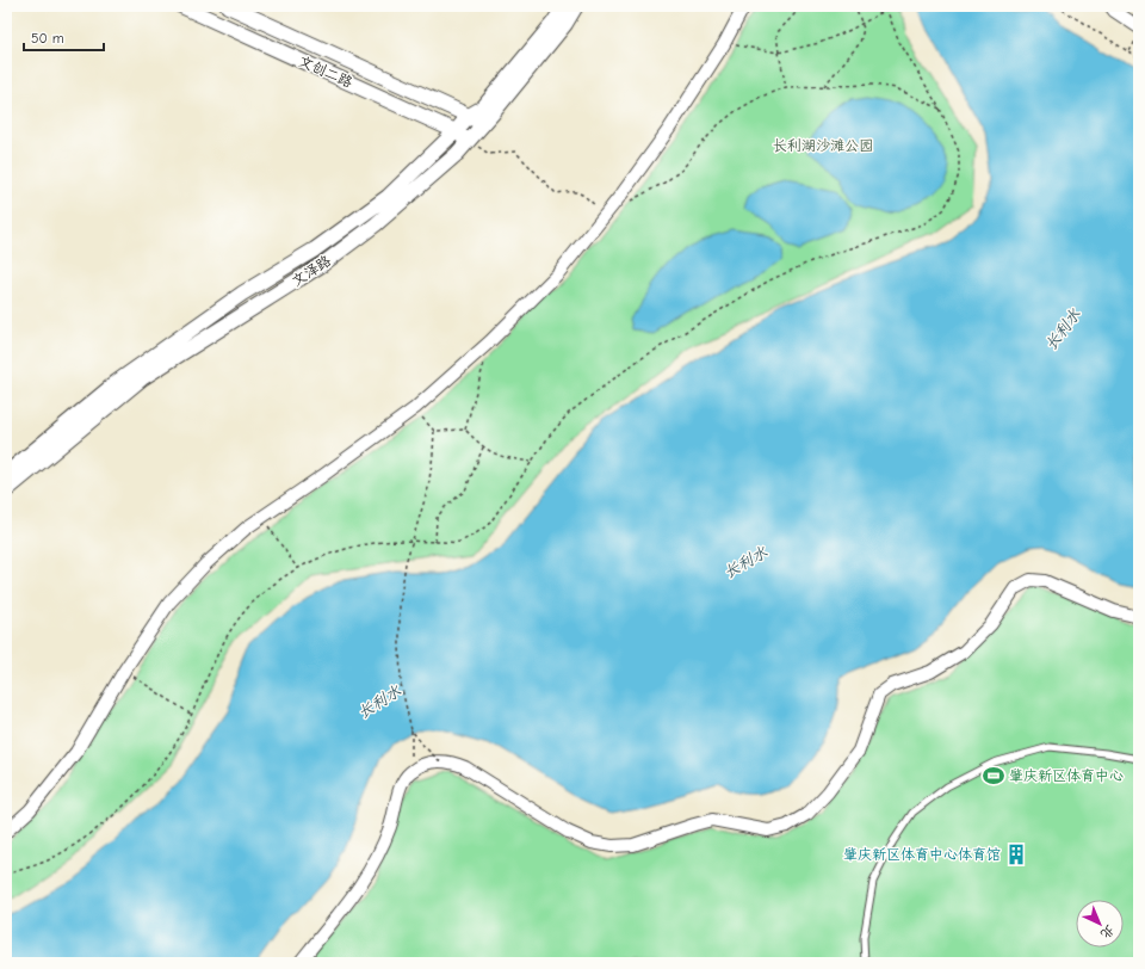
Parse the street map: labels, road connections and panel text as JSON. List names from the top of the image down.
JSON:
{
  "streets": {
    "street": ["文创二路", "文泽路"]
  },
  "crossings": [
    ["文创二路", "文泽路"]
  ],
  "water": ["长利水"],
  "parks": ["长利湖沙滩公园"],
  "places": {
    "sports": ["肇庆新区体育中心"],
    "building": ["肇庆新区体育中心体育馆"]
  },
  "scale_bar": "50 m",
  "north": "bottom right"
}
